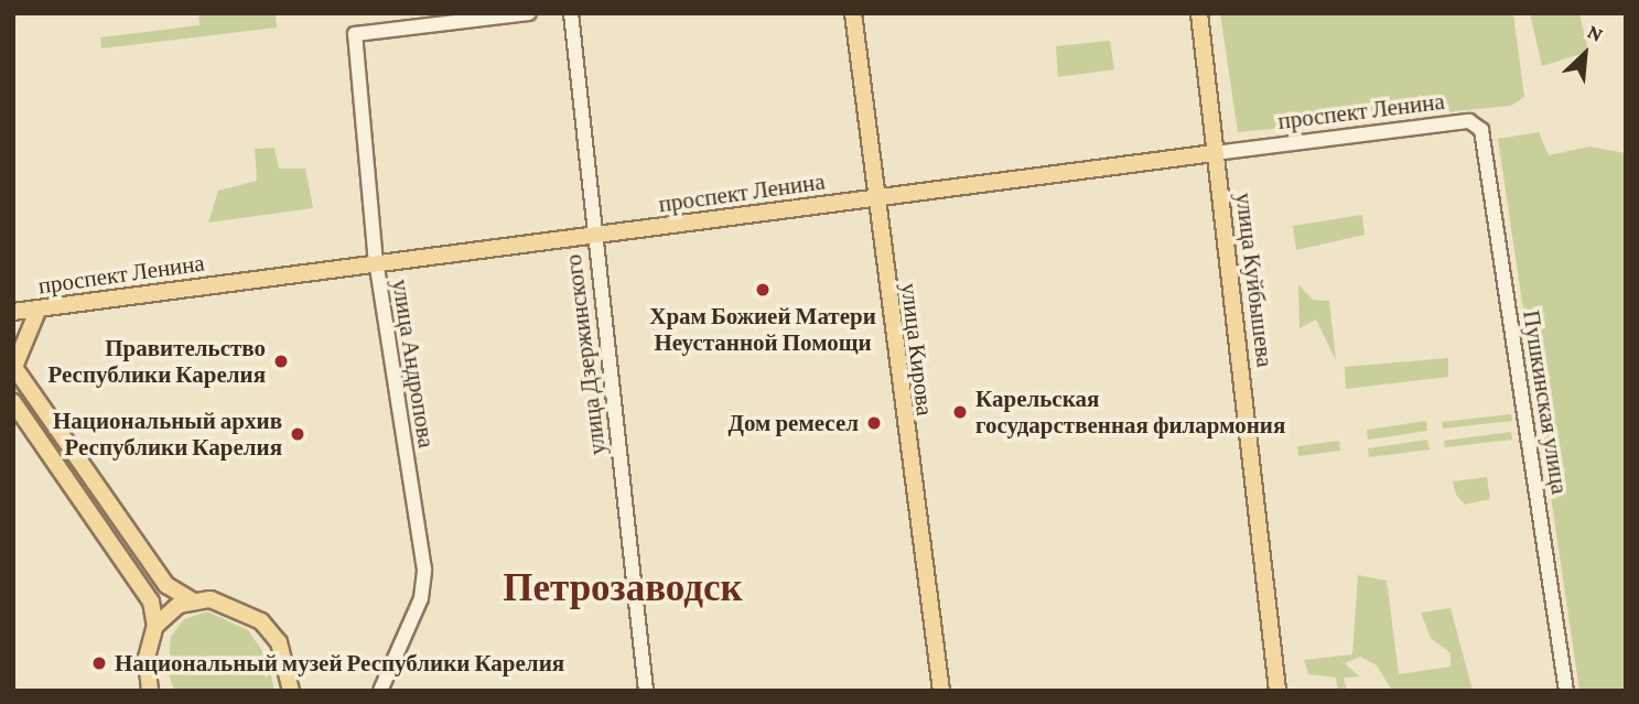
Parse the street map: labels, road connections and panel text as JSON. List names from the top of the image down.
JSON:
{
  "streets": {
    "main road": ["проспект Ленина", "улица Куйбышева", "улица Кирова"],
    "street": ["улица Дзержинского", "улица Андропова", "Пушкинская улица"]
  },
  "crossings": [
    ["проспект Ленина", "улица Куйбышева"],
    ["проспект Ленина", "улица Кирова"],
    ["проспект Ленина", "улица Дзержинского"],
    ["проспект Ленина", "улица Андропова"],
    ["проспект Ленина", "Пушкинская улица"]
  ],
  "districts": ["Петрозаводск"],
  "places": [
    "Храм Божией Матери Неустанной Помощи",
    "Правительство Республики Карелия",
    "Карельская государственная филармония",
    "Дом ремесел",
    "Национальный архив Республики Карелия",
    "Национальный музей Республики Карелия"
  ],
  "north": "top right"
}
